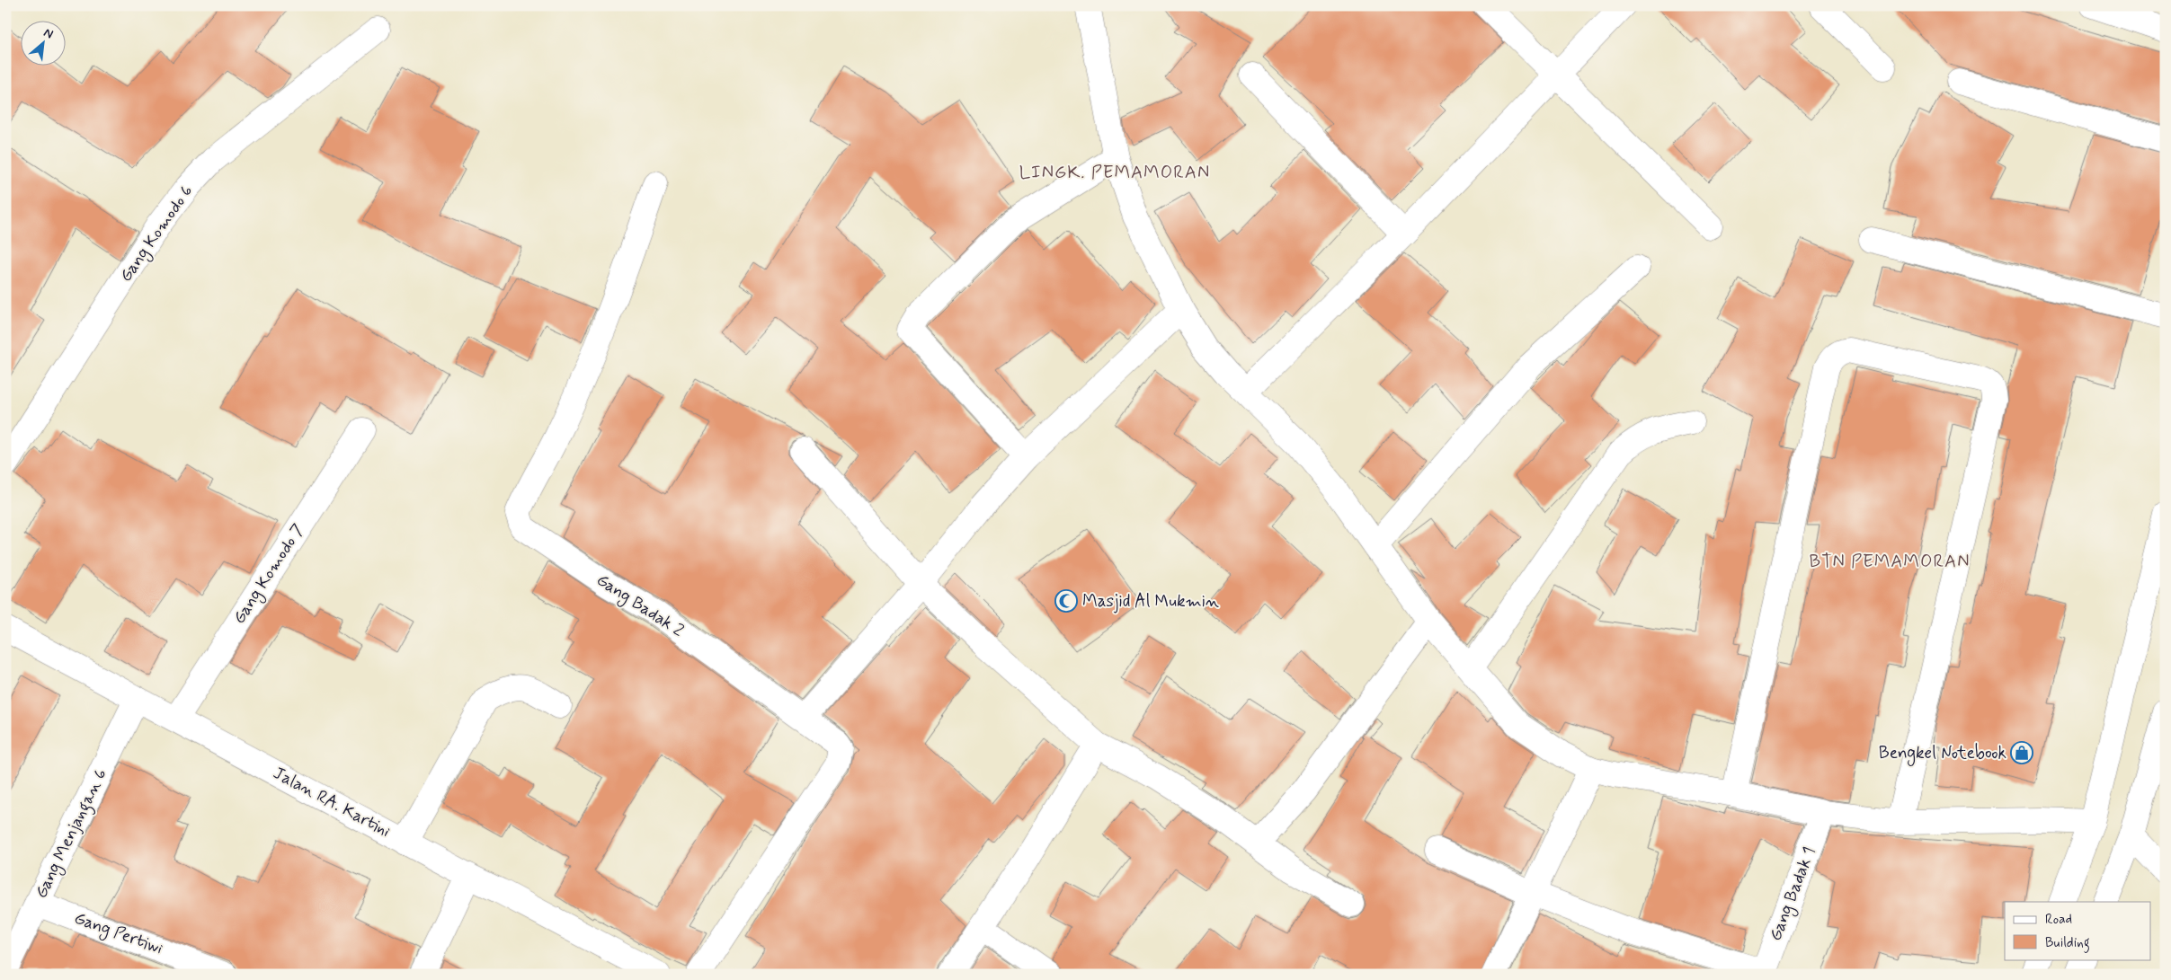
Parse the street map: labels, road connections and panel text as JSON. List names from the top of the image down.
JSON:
{
  "streets": {
    "street": [
      "Gang Komodo 6",
      "Gang Komodo 7",
      "Gang Badak 2",
      "Jalan RA. Kartini",
      "Gang Menjangan 6",
      "Gang Badak 1",
      "Gang Pertiwi"
    ]
  },
  "crossings": [
    ["Gang Komodo 7", "Jalan RA. Kartini"],
    ["Jalan RA. Kartini", "Gang Menjangan 6"],
    ["Gang Menjangan 6", "Gang Pertiwi"]
  ],
  "districts": ["LINGK. PEMAMORAN", "BTN PEMAMORAN"],
  "places": {
    "mosque": ["Masjid Al Mukmin"],
    "shop": ["Bengkel Notebook"]
  },
  "legend": ["Road", "Building"],
  "north": "top right"
}
